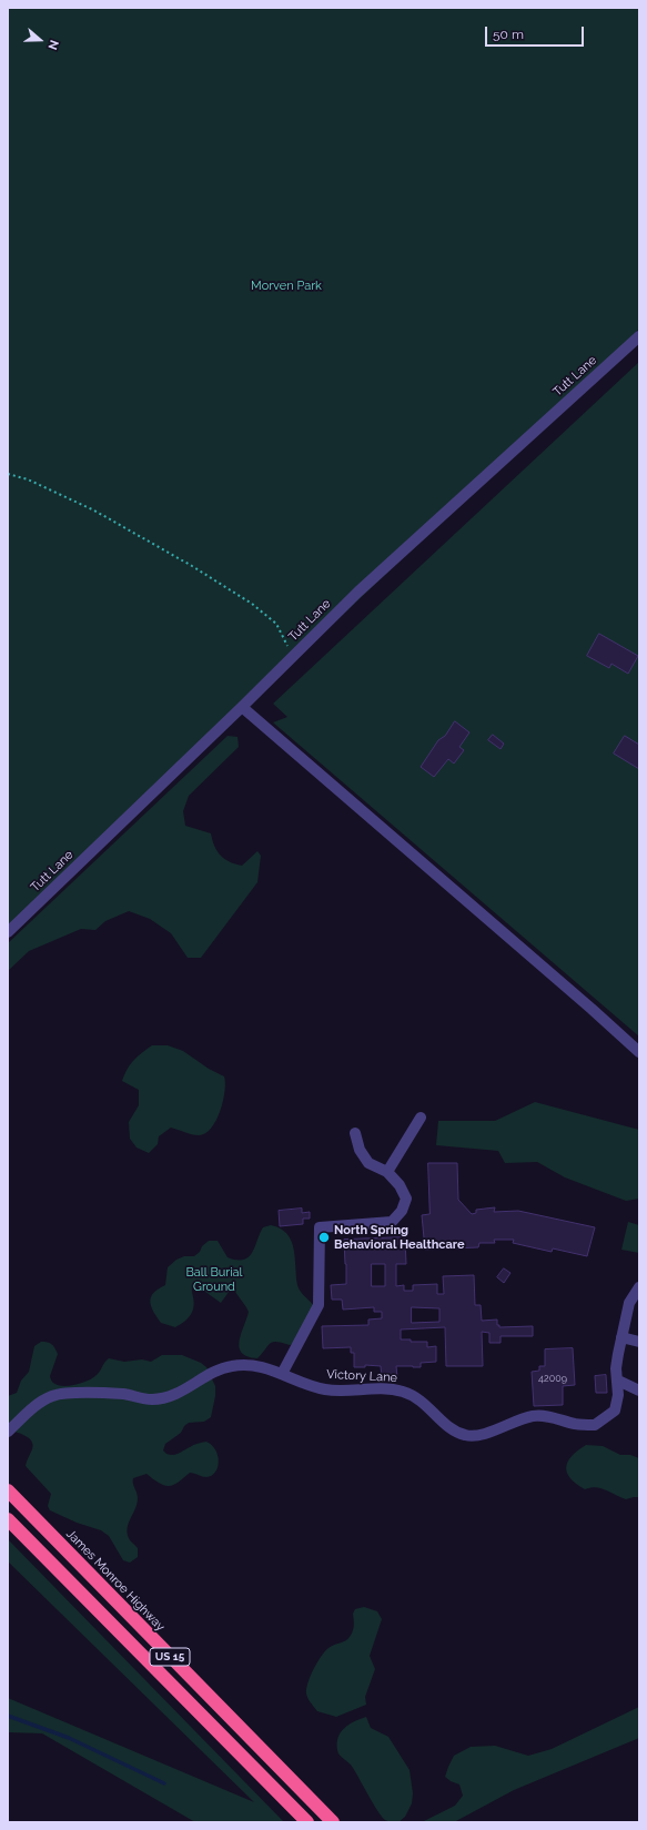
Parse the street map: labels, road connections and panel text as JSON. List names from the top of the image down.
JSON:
{
  "streets": {
    "highway": ["James Monroe Highway", "US 15"],
    "street": ["Tutt Lane", "Victory Lane"]
  },
  "parks": ["Morven Park", "Ball Burial Ground"],
  "places": ["North Spring Behavioral Healthcare"],
  "house_numbers": ["42009"],
  "scale_bar": "50 m",
  "north": "right"
}
